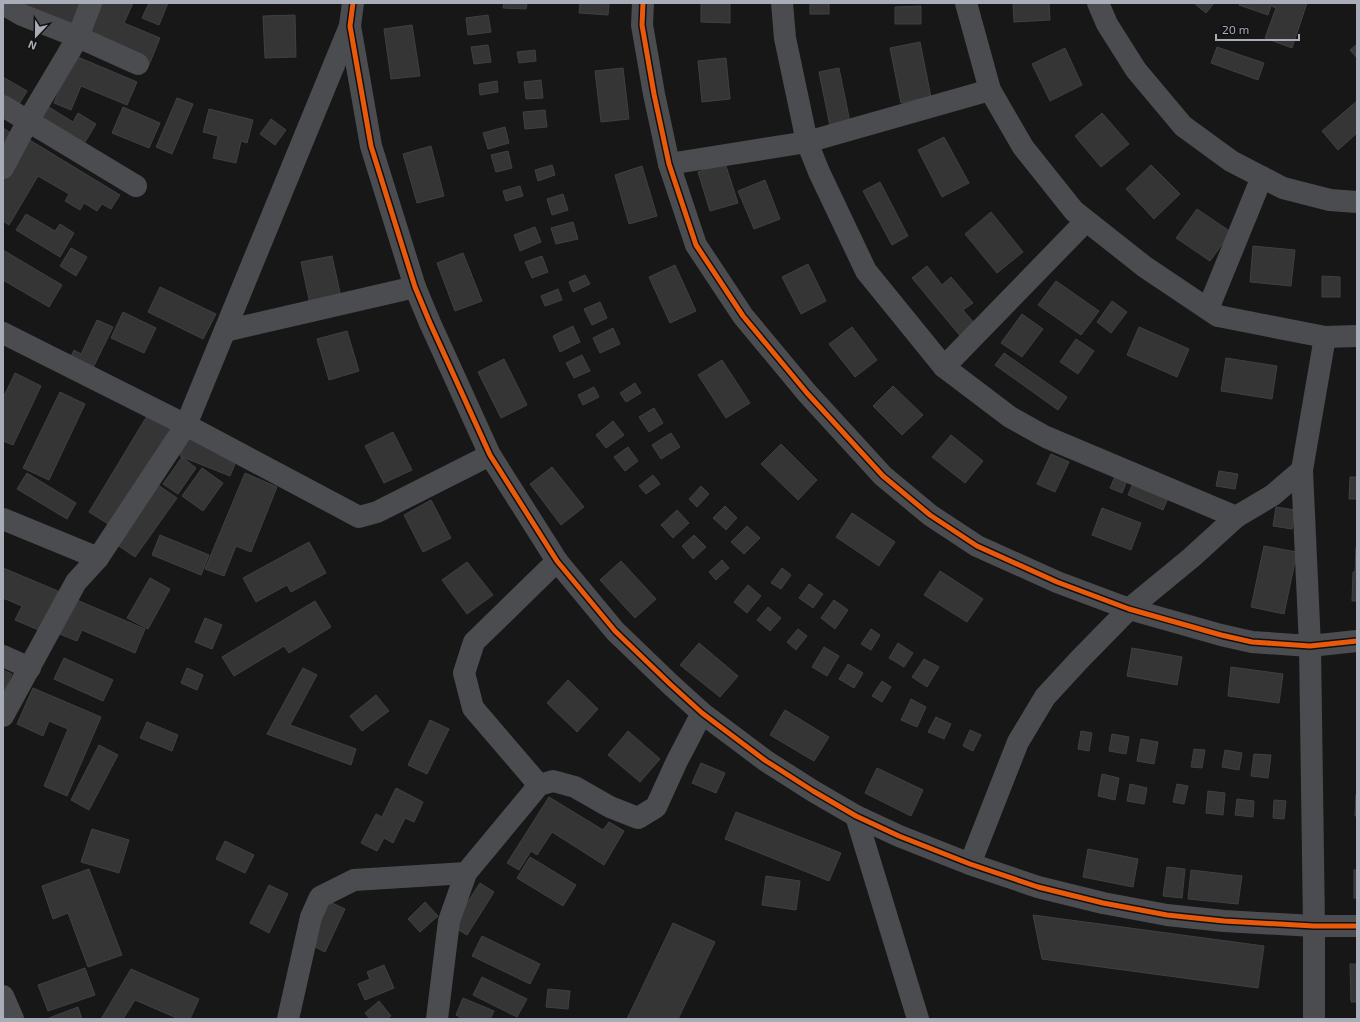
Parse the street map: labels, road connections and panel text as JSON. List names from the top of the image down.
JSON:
{
  "scale_bar": "20 m",
  "north": "bottom"
}
